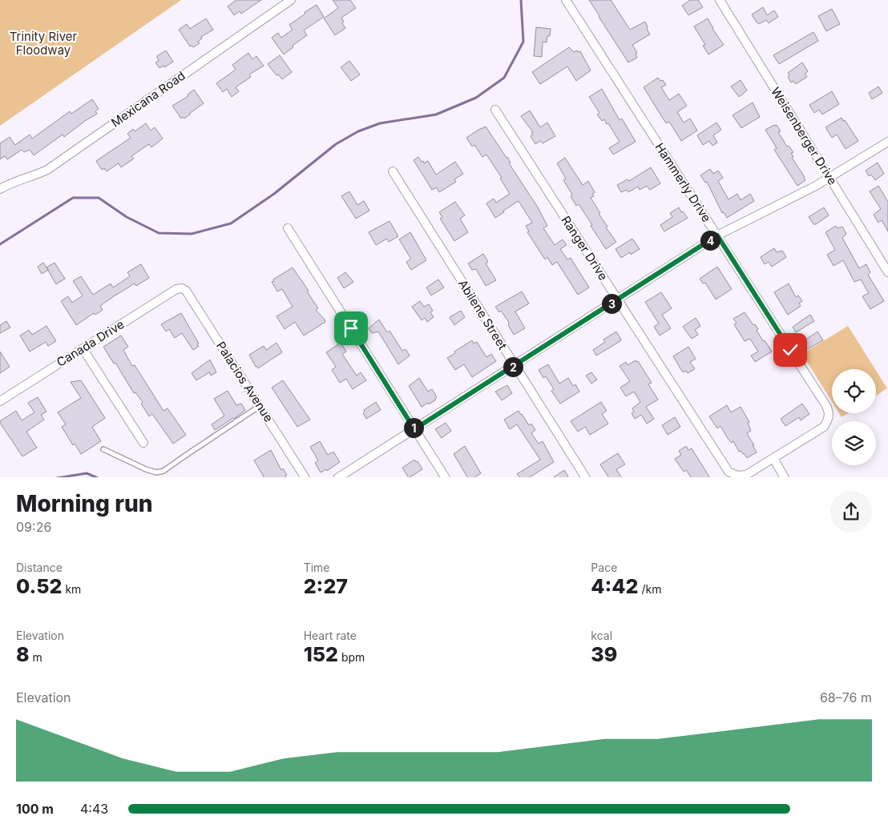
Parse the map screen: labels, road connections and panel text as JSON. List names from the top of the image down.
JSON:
{
  "streets": {
    "street": [
      "Mexicana Road",
      "Weisenberger Drive",
      "Hammerly Drive",
      "Ranger Drive",
      "Abilene Street",
      "Canada Drive",
      "Palacios Avenue"
    ]
  },
  "crossings": [
    ["Hammerly Drive", "Ranger Drive"],
    ["Canada Drive", "Palacios Avenue"]
  ],
  "parks": ["Trinity River Floodway"],
  "page": {
    "pins": [
      "4",
      "3",
      "2",
      "1"
    ],
    "heading": ["Morning run", "09:26"],
    "stats": [
      ["Distance", "0.52 km"],
      ["Time", "2:27"],
      ["Pace", "4:42 /km"],
      ["Elevation", "8 m"],
      ["Heart rate", "152 bpm"],
      ["kcal", "39"]
    ],
    "chart": ["Elevation", "68–76 m"],
    "list": [
      {
        "name": "100 m",
        "note": "4:43"
      }
    ]
  }
}
